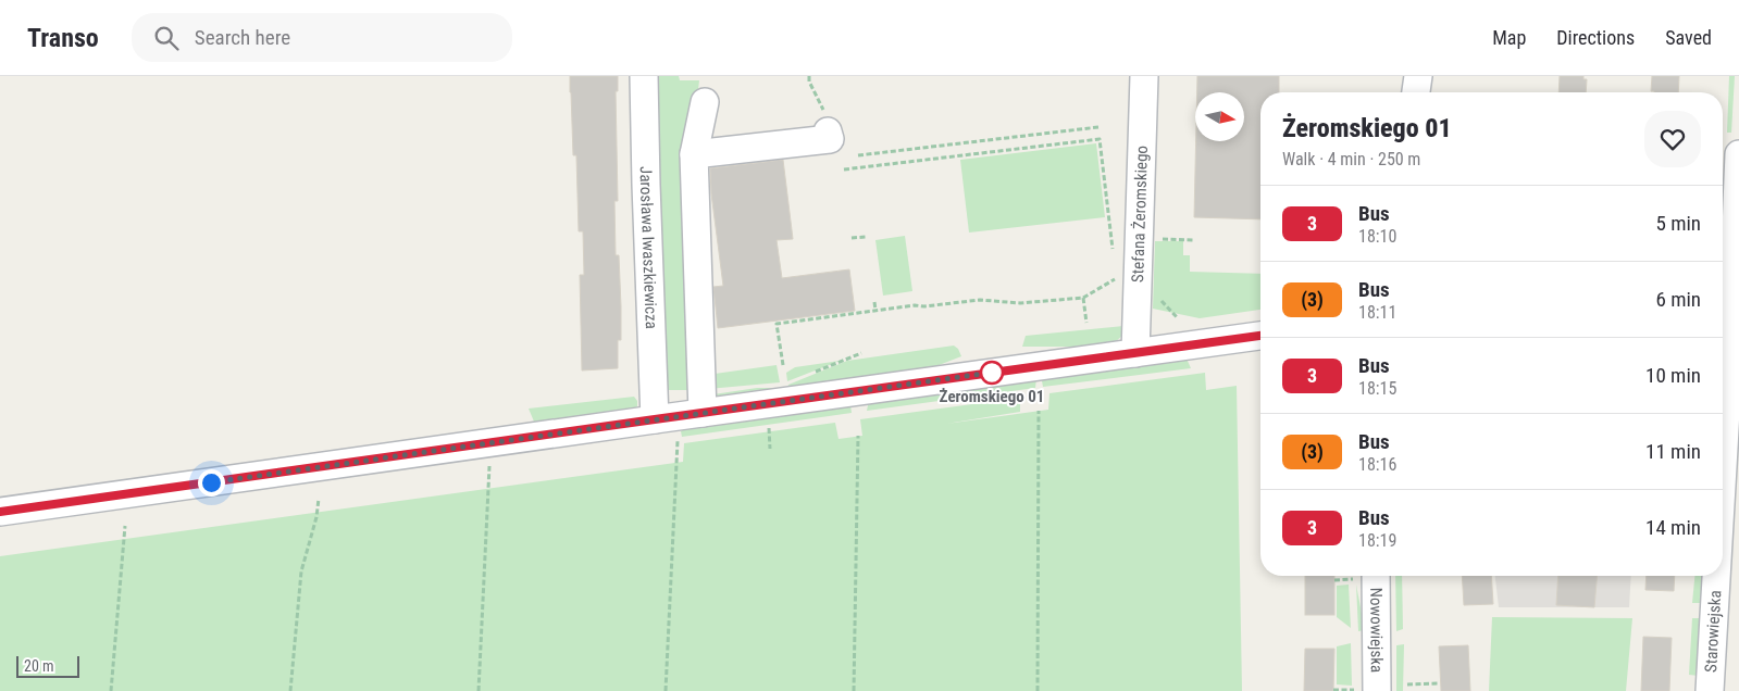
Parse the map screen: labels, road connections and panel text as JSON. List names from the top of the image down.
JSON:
{
  "streets": {
    "street": [
      "Stefana Żeromskiego",
      "Jarosława Iwaszkiewicza",
      "Nowowiejska",
      "Starowiejska"
    ]
  },
  "places": ["Żeromskiego 01"],
  "lines": ["bus line 3"],
  "scale_bar": "20 m",
  "north": "right",
  "page": {
    "header": "Transo",
    "search": "Search here",
    "nav": ["Map", "Directions", "Saved"],
    "heading": ["Żeromskiego 01", "Walk · 4 min · 250 m"],
    "list": [
      {
        "mark": "3",
        "name": "Bus",
        "note": "18:10",
        "value": "5 min"
      },
      {
        "mark": "(3)",
        "name": "Bus",
        "note": "18:11",
        "value": "6 min"
      },
      {
        "mark": "3",
        "name": "Bus",
        "note": "18:15",
        "value": "10 min"
      },
      {
        "mark": "(3)",
        "name": "Bus",
        "note": "18:16",
        "value": "11 min"
      },
      {
        "mark": "3",
        "name": "Bus",
        "note": "18:19",
        "value": "14 min"
      }
    ],
    "scale": "20 m"
  }
}
